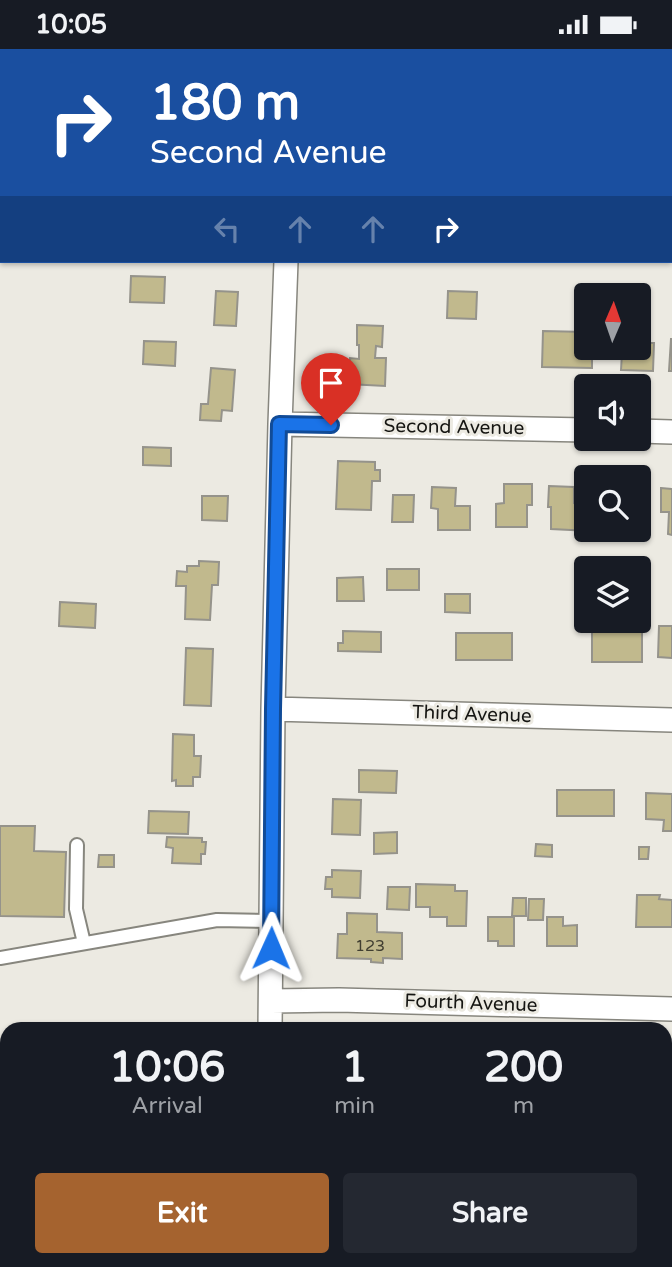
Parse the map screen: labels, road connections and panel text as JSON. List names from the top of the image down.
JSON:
{
  "streets": {
    "street": ["Second Avenue", "Third Avenue", "Fourth Avenue"]
  },
  "house_numbers": ["123"],
  "north": "top",
  "page": {
    "status": "10:05",
    "turn": ["180 m", "Second Avenue"],
    "eta": [
      "10:06",
      "Arrival",
      "1",
      "min",
      "200",
      "m"
    ],
    "buttons": ["Exit", "Share"]
  }
}
